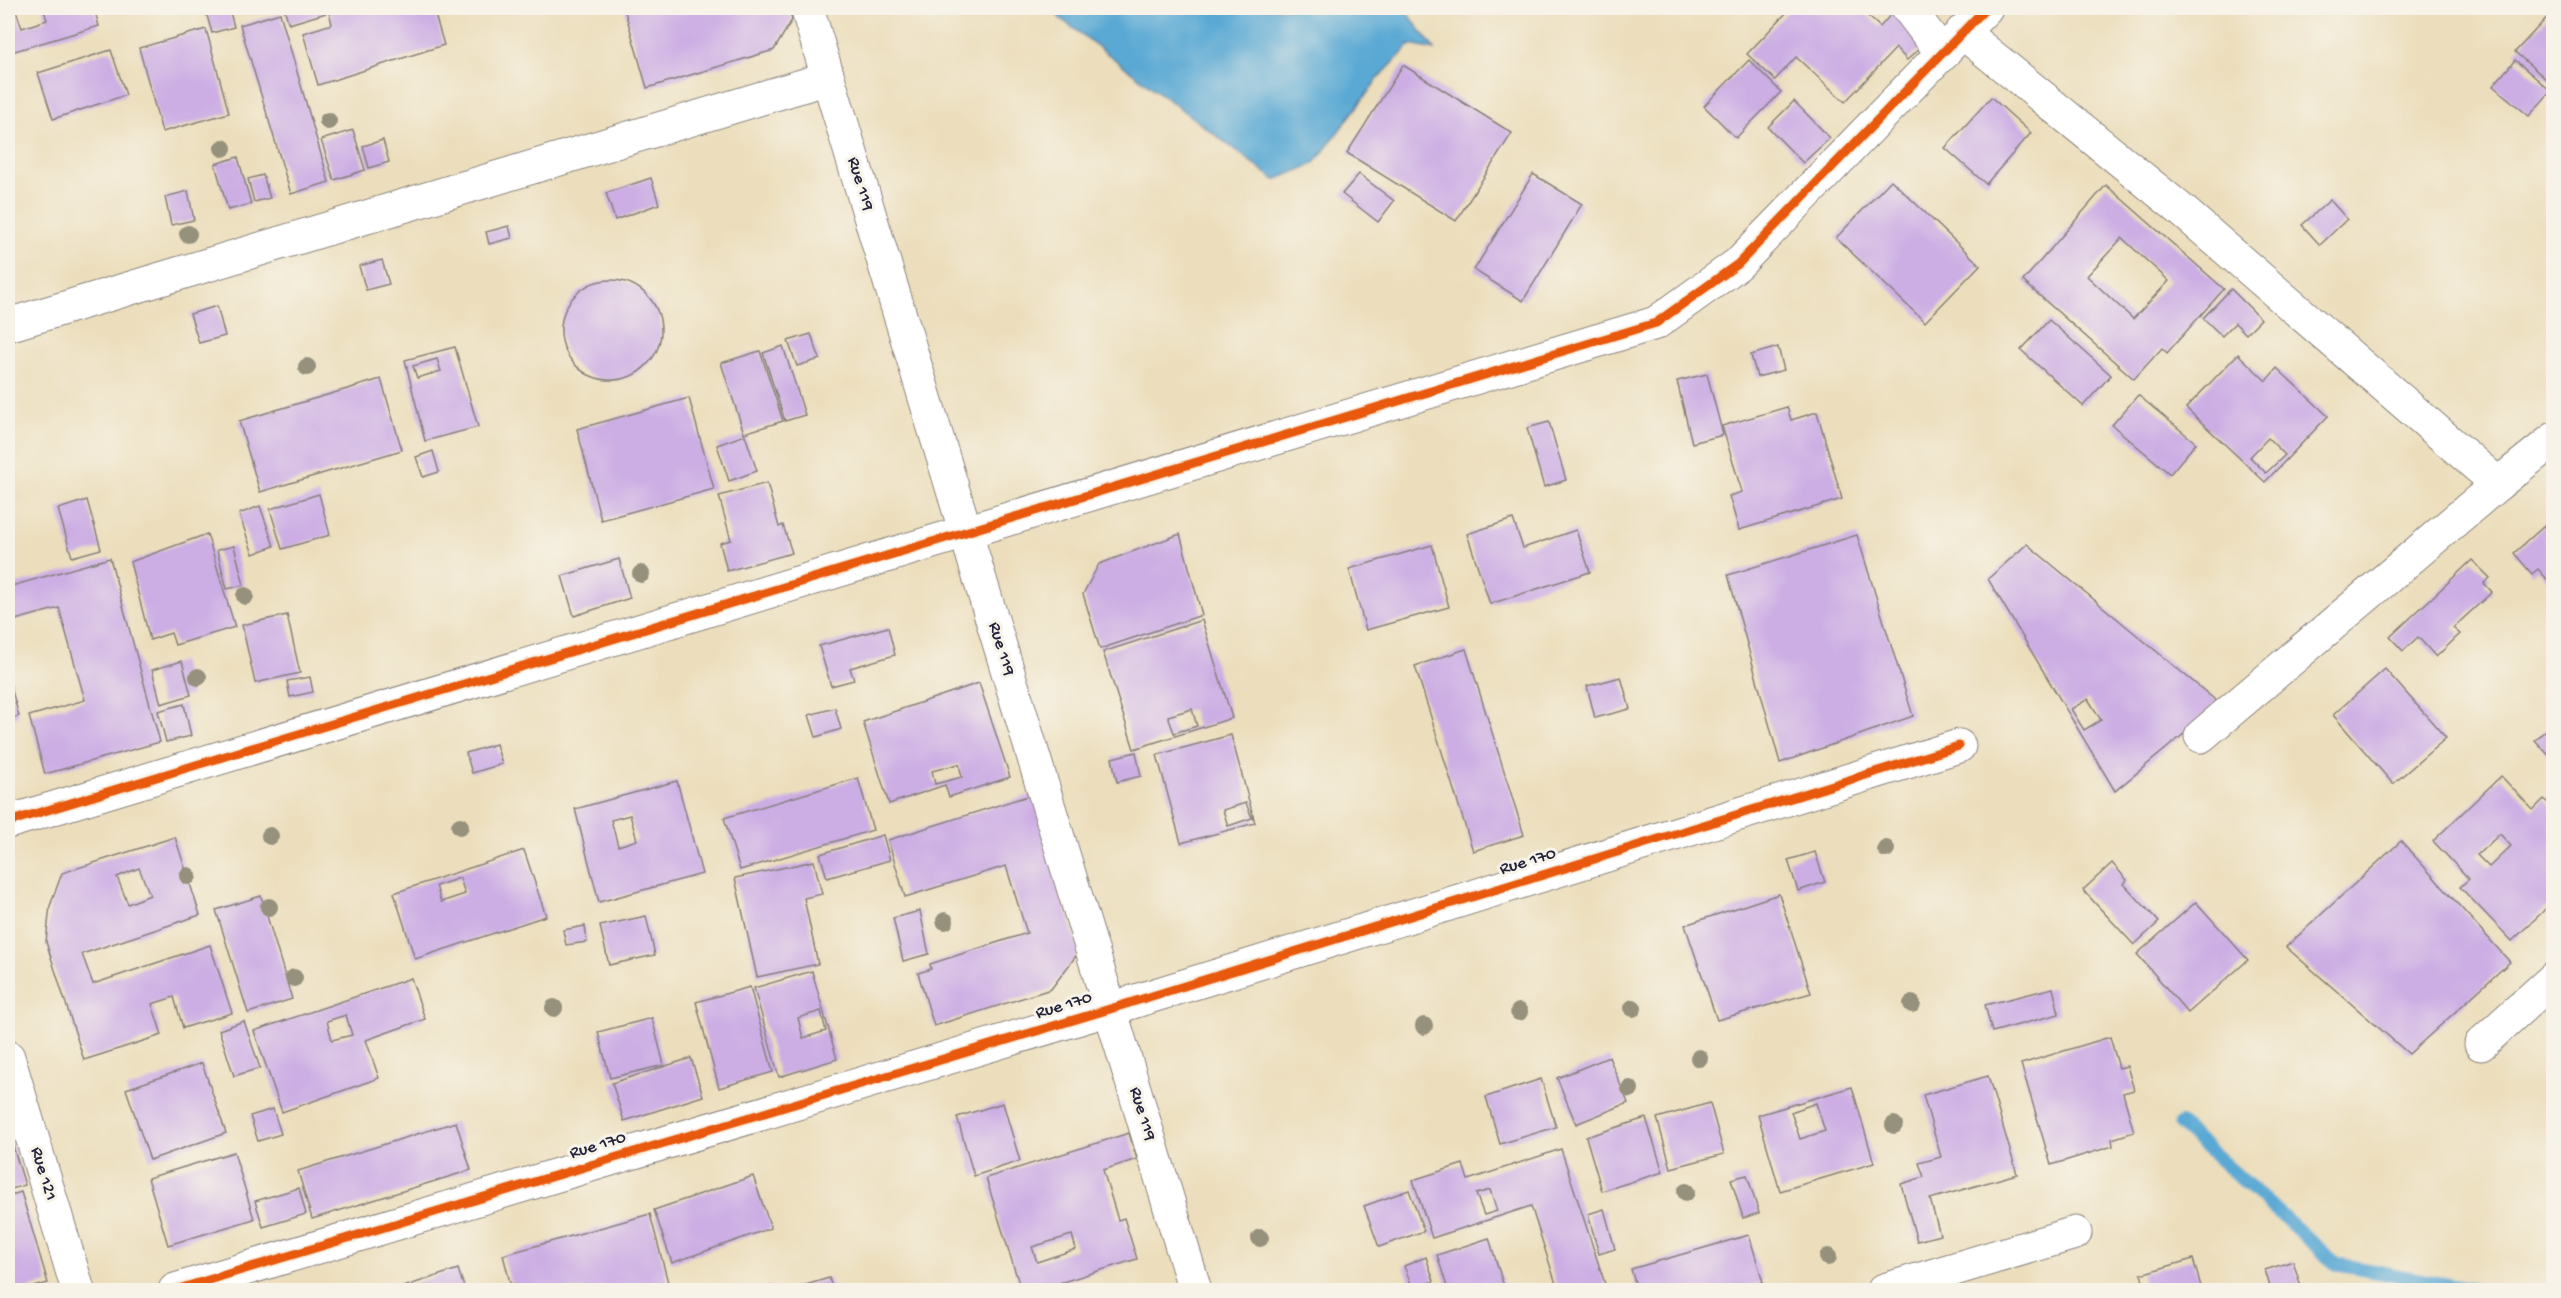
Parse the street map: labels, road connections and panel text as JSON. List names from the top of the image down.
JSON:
{
  "streets": {
    "street": ["Rue 119", "Rue 170", "Rue 121"]
  },
  "crossings": [
    ["Rue 119", "Rue 170"]
  ]
}
